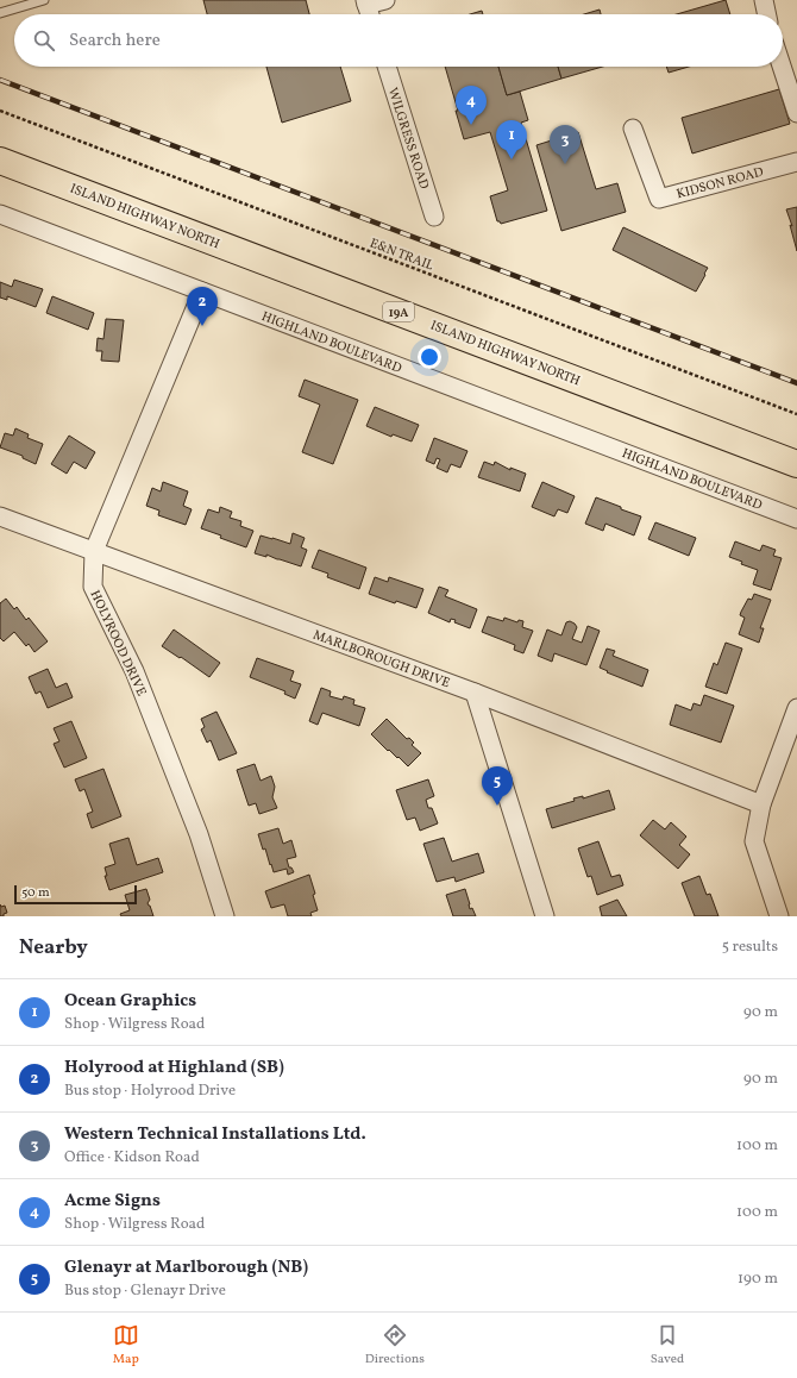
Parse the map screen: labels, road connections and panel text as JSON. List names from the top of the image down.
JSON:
{
  "streets": {
    "main road": ["ISLAND HIGHWAY NORTH", "19A"],
    "street": [
      "WILGRESS ROAD",
      "KIDSON ROAD",
      "HIGHLAND BOULEVARD",
      "HOLYROOD DRIVE",
      "MARLBOROUGH DRIVE"
    ],
    "path": ["E&N TRAIL"]
  },
  "crossings": [
    ["HIGHLAND BOULEVARD", "HOLYROOD DRIVE"],
    ["HOLYROOD DRIVE", "MARLBOROUGH DRIVE"]
  ],
  "scale_bar": "50 m",
  "page": {
    "search": "Search here",
    "pins": [
      "4",
      "1",
      "3",
      "2",
      "5"
    ],
    "scale": "50 m",
    "heading": ["Nearby", "5 results"],
    "list": [
      {
        "mark": "1",
        "name": "Ocean Graphics",
        "note": "Shop · Wilgress Road",
        "value": "90 m"
      },
      {
        "mark": "2",
        "name": "Holyrood at Highland (SB)",
        "note": "Bus stop · Holyrood Drive",
        "value": "90 m"
      },
      {
        "mark": "3",
        "name": "Western Technical Installations Ltd.",
        "note": "Office · Kidson Road",
        "value": "100 m"
      },
      {
        "mark": "4",
        "name": "Acme Signs",
        "note": "Shop · Wilgress Road",
        "value": "100 m"
      },
      {
        "mark": "5",
        "name": "Glenayr at Marlborough (NB)",
        "note": "Bus stop · Glenayr Drive",
        "value": "190 m"
      }
    ],
    "nav": ["Map", "Directions", "Saved"]
  }
}
